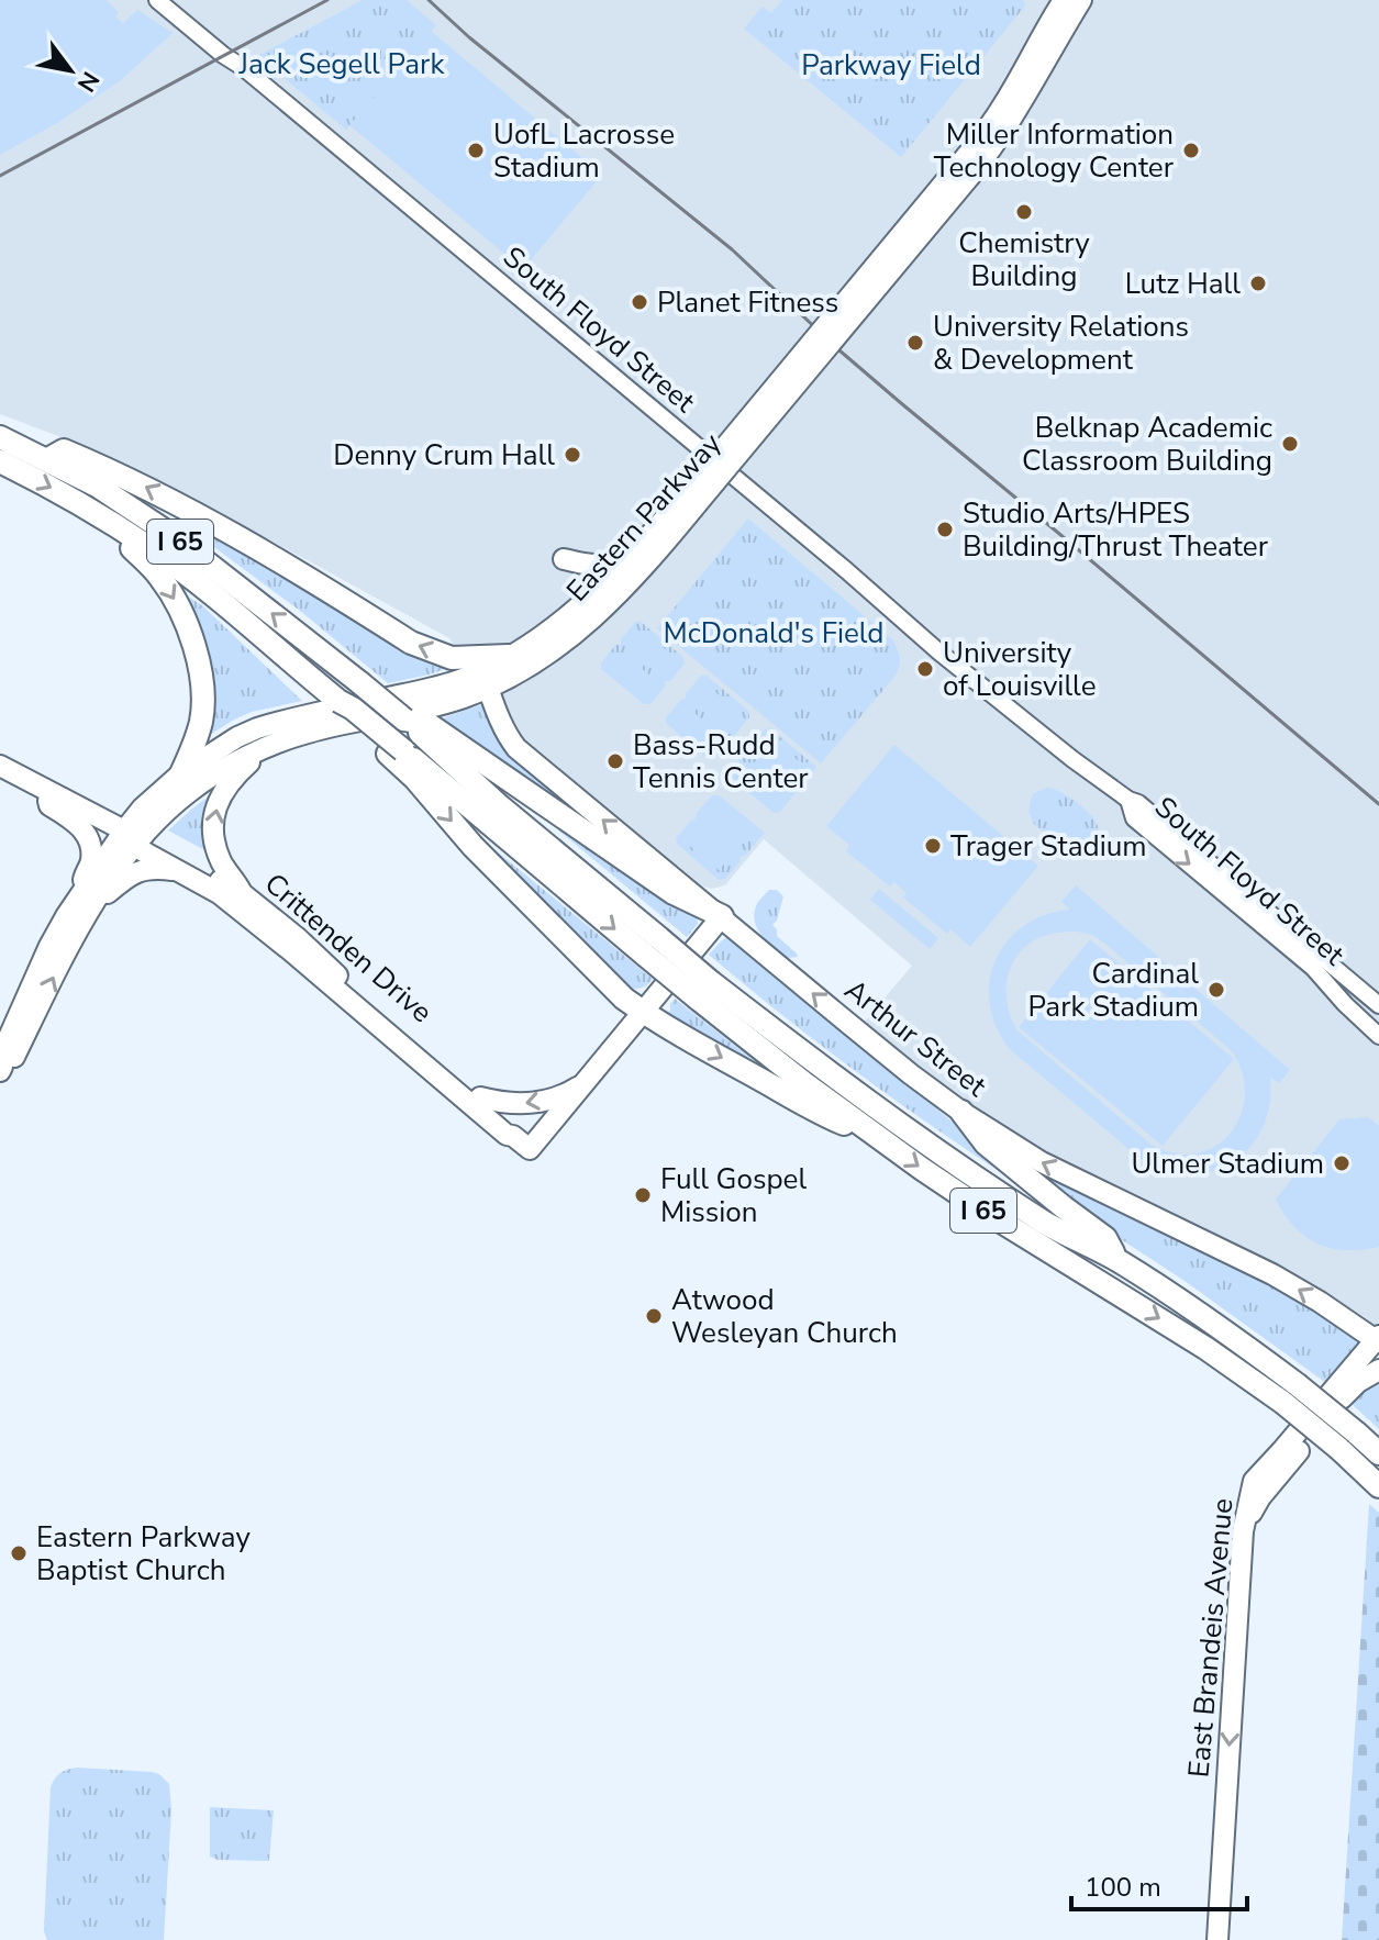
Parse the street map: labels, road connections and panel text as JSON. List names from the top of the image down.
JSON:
{
  "streets": {
    "highway": ["I 65"],
    "main road": [
      "Eastern Parkway",
      "Crittenden Drive",
      "Arthur Street",
      "East Brandeis Avenue"
    ],
    "street": ["South Floyd Street"]
  },
  "crossings": [
    ["Eastern Parkway", "Crittenden Drive"],
    ["Eastern Parkway", "Arthur Street"],
    ["Arthur Street", "East Brandeis Avenue"]
  ],
  "one_way": ["Arthur Street", "East Brandeis Avenue"],
  "parks": ["Jack Segell Park", "Parkway Field", "McDonald's Field"],
  "places": [
    "UofL Lacrosse Stadium",
    "Miller Information Technology Center",
    "Chemistry Building",
    "Lutz Hall",
    "Planet Fitness",
    "University Relations & Development",
    "Belknap Academic Classroom Building",
    "Denny Crum Hall",
    "Studio Arts/HPES Building/Thrust Theater",
    "University of Louisville",
    "Bass-Rudd Tennis Center",
    "Trager Stadium",
    "Cardinal Park Stadium",
    "Ulmer Stadium",
    "Full Gospel Mission",
    "Atwood Wesleyan Church",
    "Eastern Parkway Baptist Church"
  ],
  "scale_bar": "100 m",
  "north": "bottom right"
}
